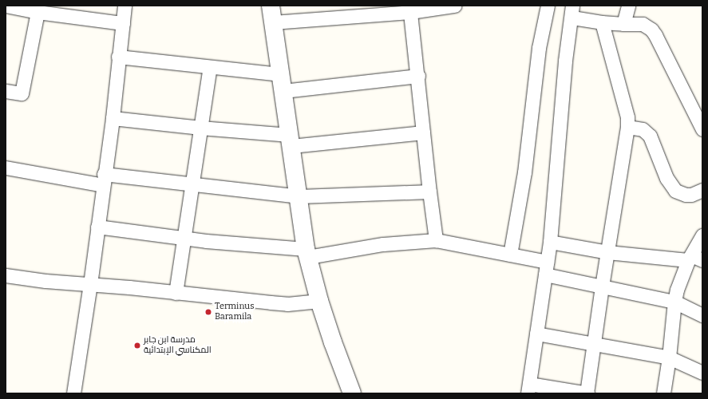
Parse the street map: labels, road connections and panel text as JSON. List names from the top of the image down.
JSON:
{
  "places": ["Terminus Baramila", "مدرسة ابن جابر المكناسي الإبتدائية"]
}
